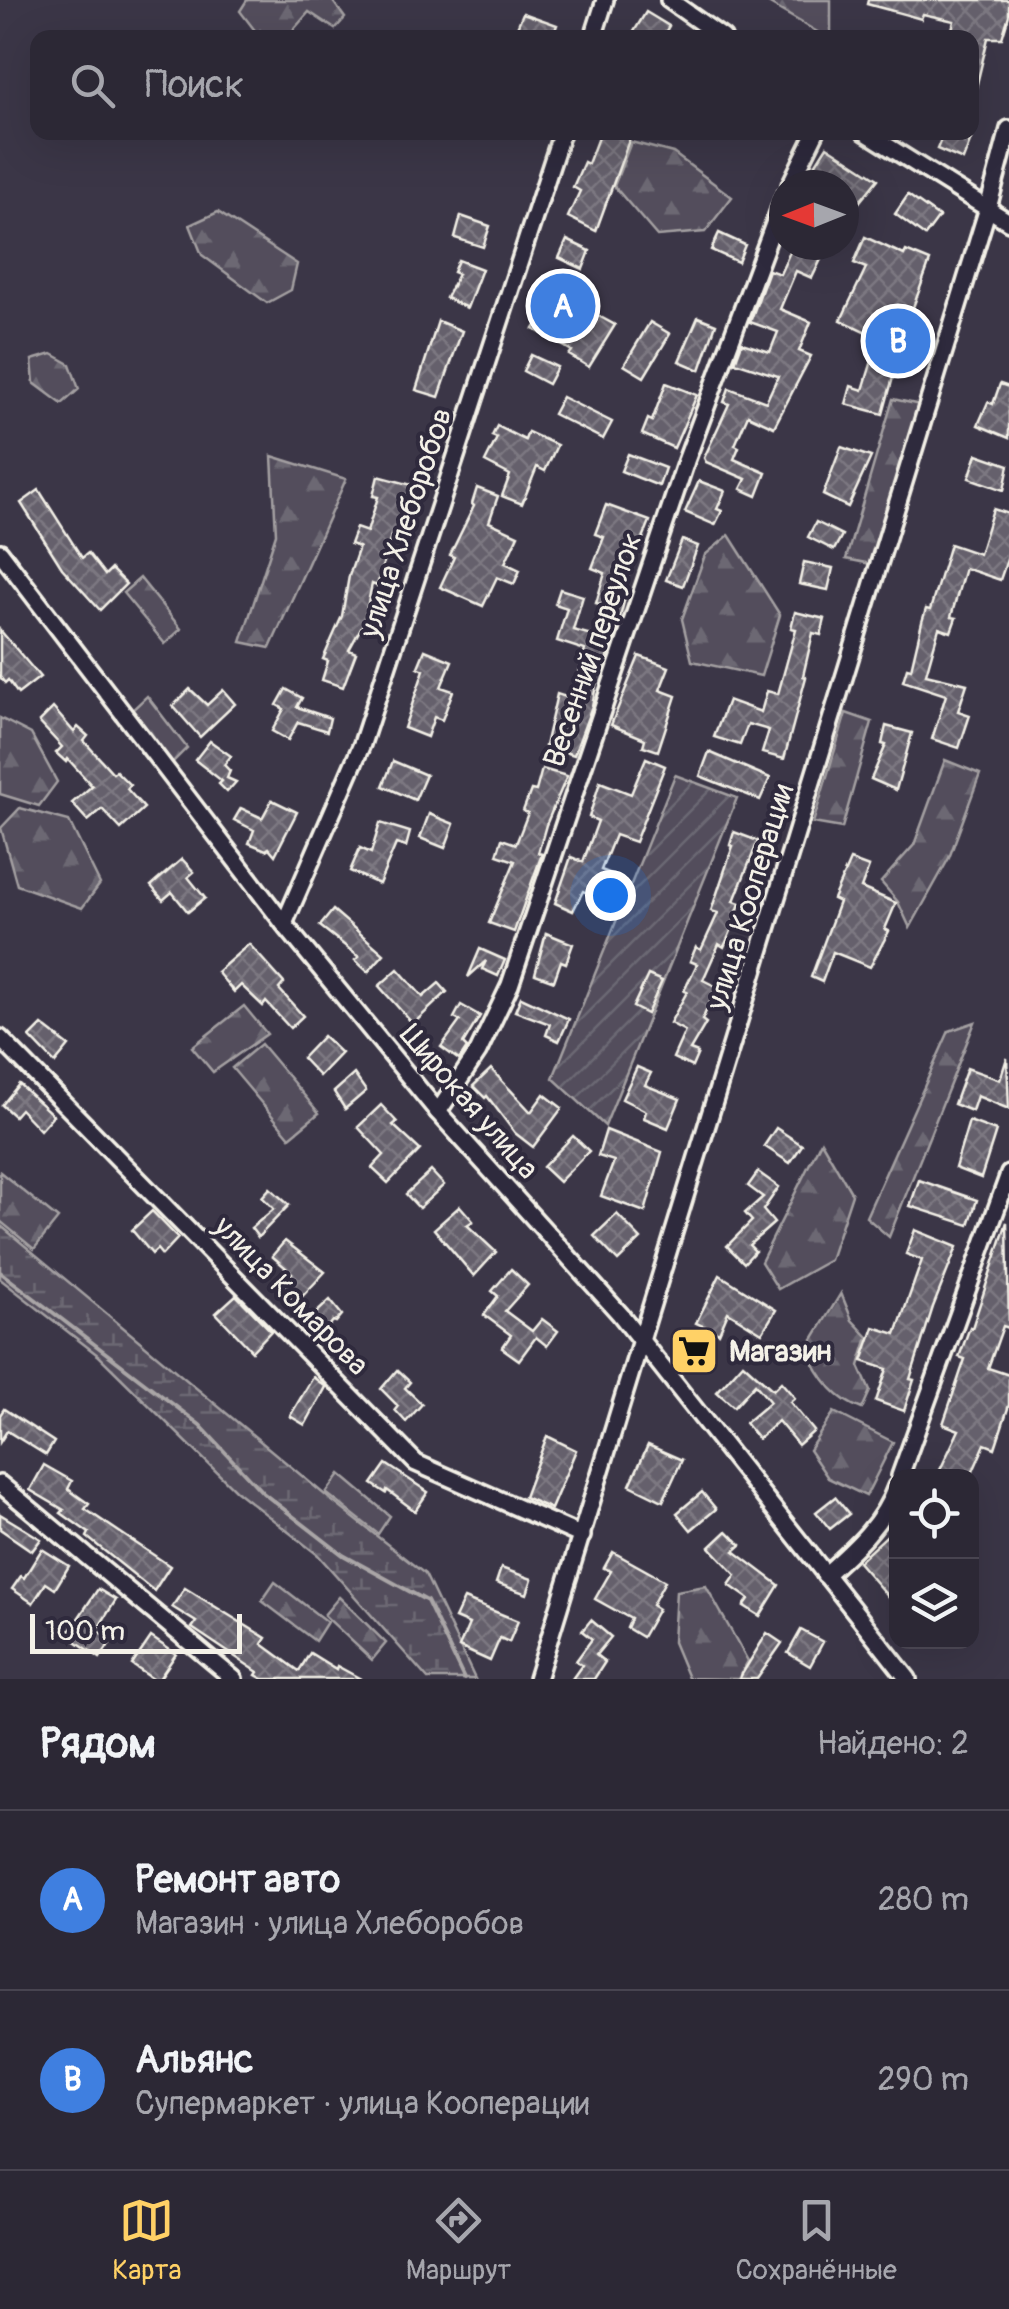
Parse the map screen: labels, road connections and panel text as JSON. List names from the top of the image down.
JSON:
{
  "streets": {
    "street": [
      "улица Хлеборобов",
      "Весенний переулок",
      "улица Кооперации",
      "Широкая улица",
      "улица Комарова"
    ]
  },
  "crossings": [
    ["улица Хлеборобов", "Широкая улица"],
    ["Весенний переулок", "Широкая улица"],
    ["улица Кооперации", "Широкая улица"],
    ["улица Кооперации", "улица Комарова"]
  ],
  "places": {
    "supermarket": ["Магазин"]
  },
  "scale_bar": "100 m",
  "north": "left",
  "page": {
    "search": "Поиск",
    "pins": ["A", "B"],
    "scale": "100 m",
    "heading": ["Рядом", "Найдено: 2"],
    "list": [
      {
        "mark": "A",
        "name": "Ремонт авто",
        "note": "Магазин · улица Хлеборобов",
        "value": "280 m"
      },
      {
        "mark": "B",
        "name": "Альянс",
        "note": "Супермаркет · улица Кооперации",
        "value": "290 m"
      }
    ],
    "nav": ["Карта", "Маршрут", "Сохранённые"]
  }
}
